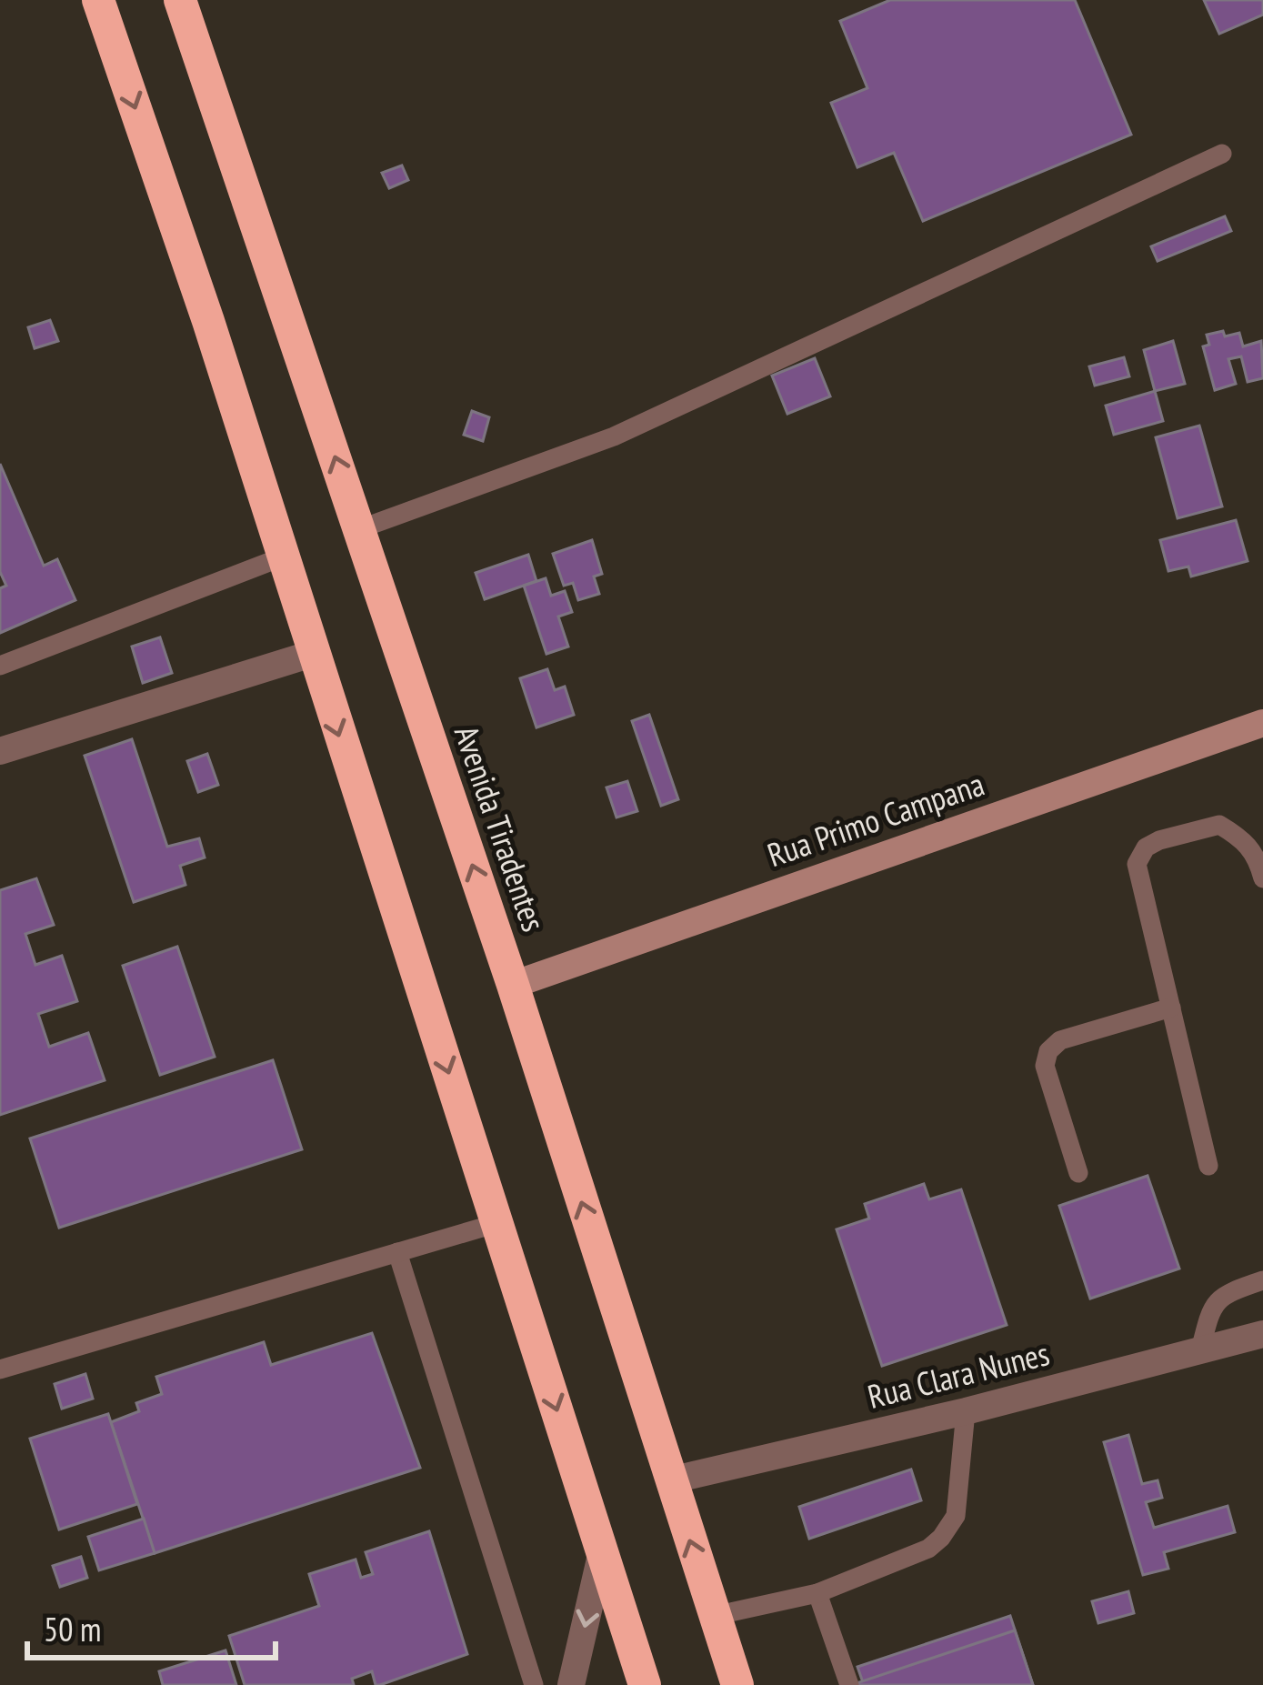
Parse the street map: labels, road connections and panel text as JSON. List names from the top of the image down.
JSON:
{
  "streets": {
    "highway": ["Avenida Tiradentes"],
    "street": ["Rua Primo Campana", "Rua Clara Nunes"]
  },
  "crossings": [
    ["Rua Primo Campana", "Avenida Tiradentes"],
    ["Avenida Tiradentes", "Rua Clara Nunes"]
  ],
  "scale_bar": "50 m"
}
